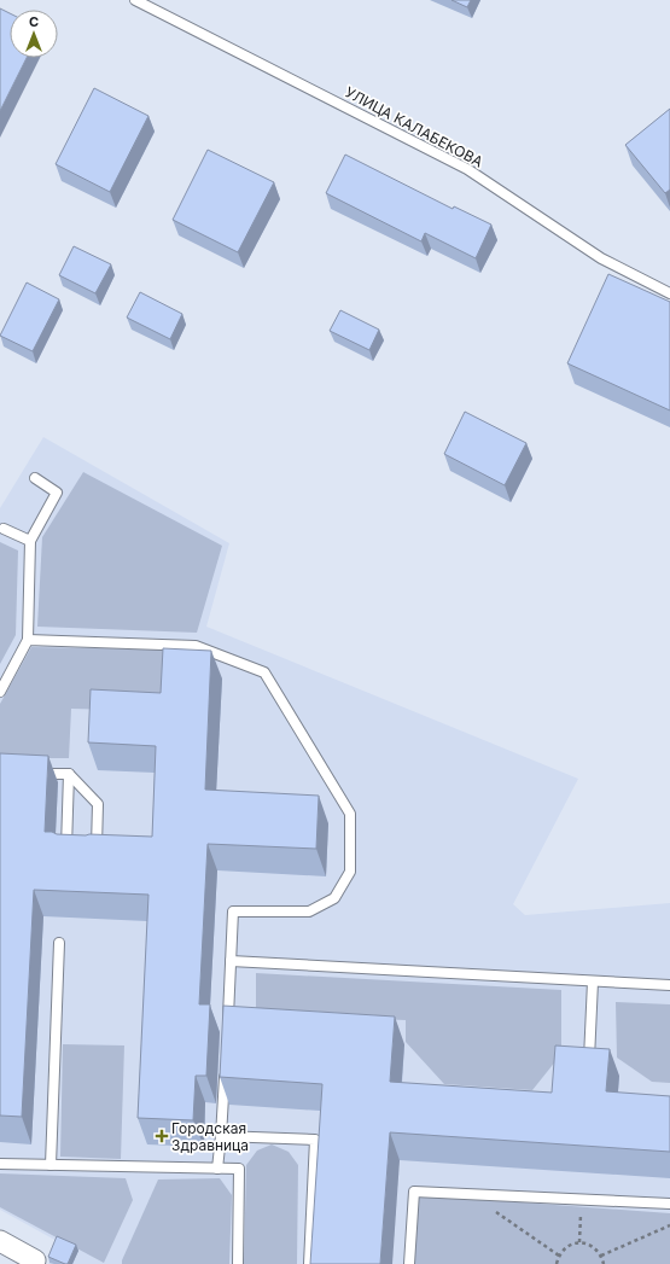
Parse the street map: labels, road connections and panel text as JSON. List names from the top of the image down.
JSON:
{
  "streets": {
    "lane": ["УЛИЦА КАЛАБЕКОВА"]
  },
  "places": {
    "health": ["Городская Здравница"]
  },
  "north": "top"
}
